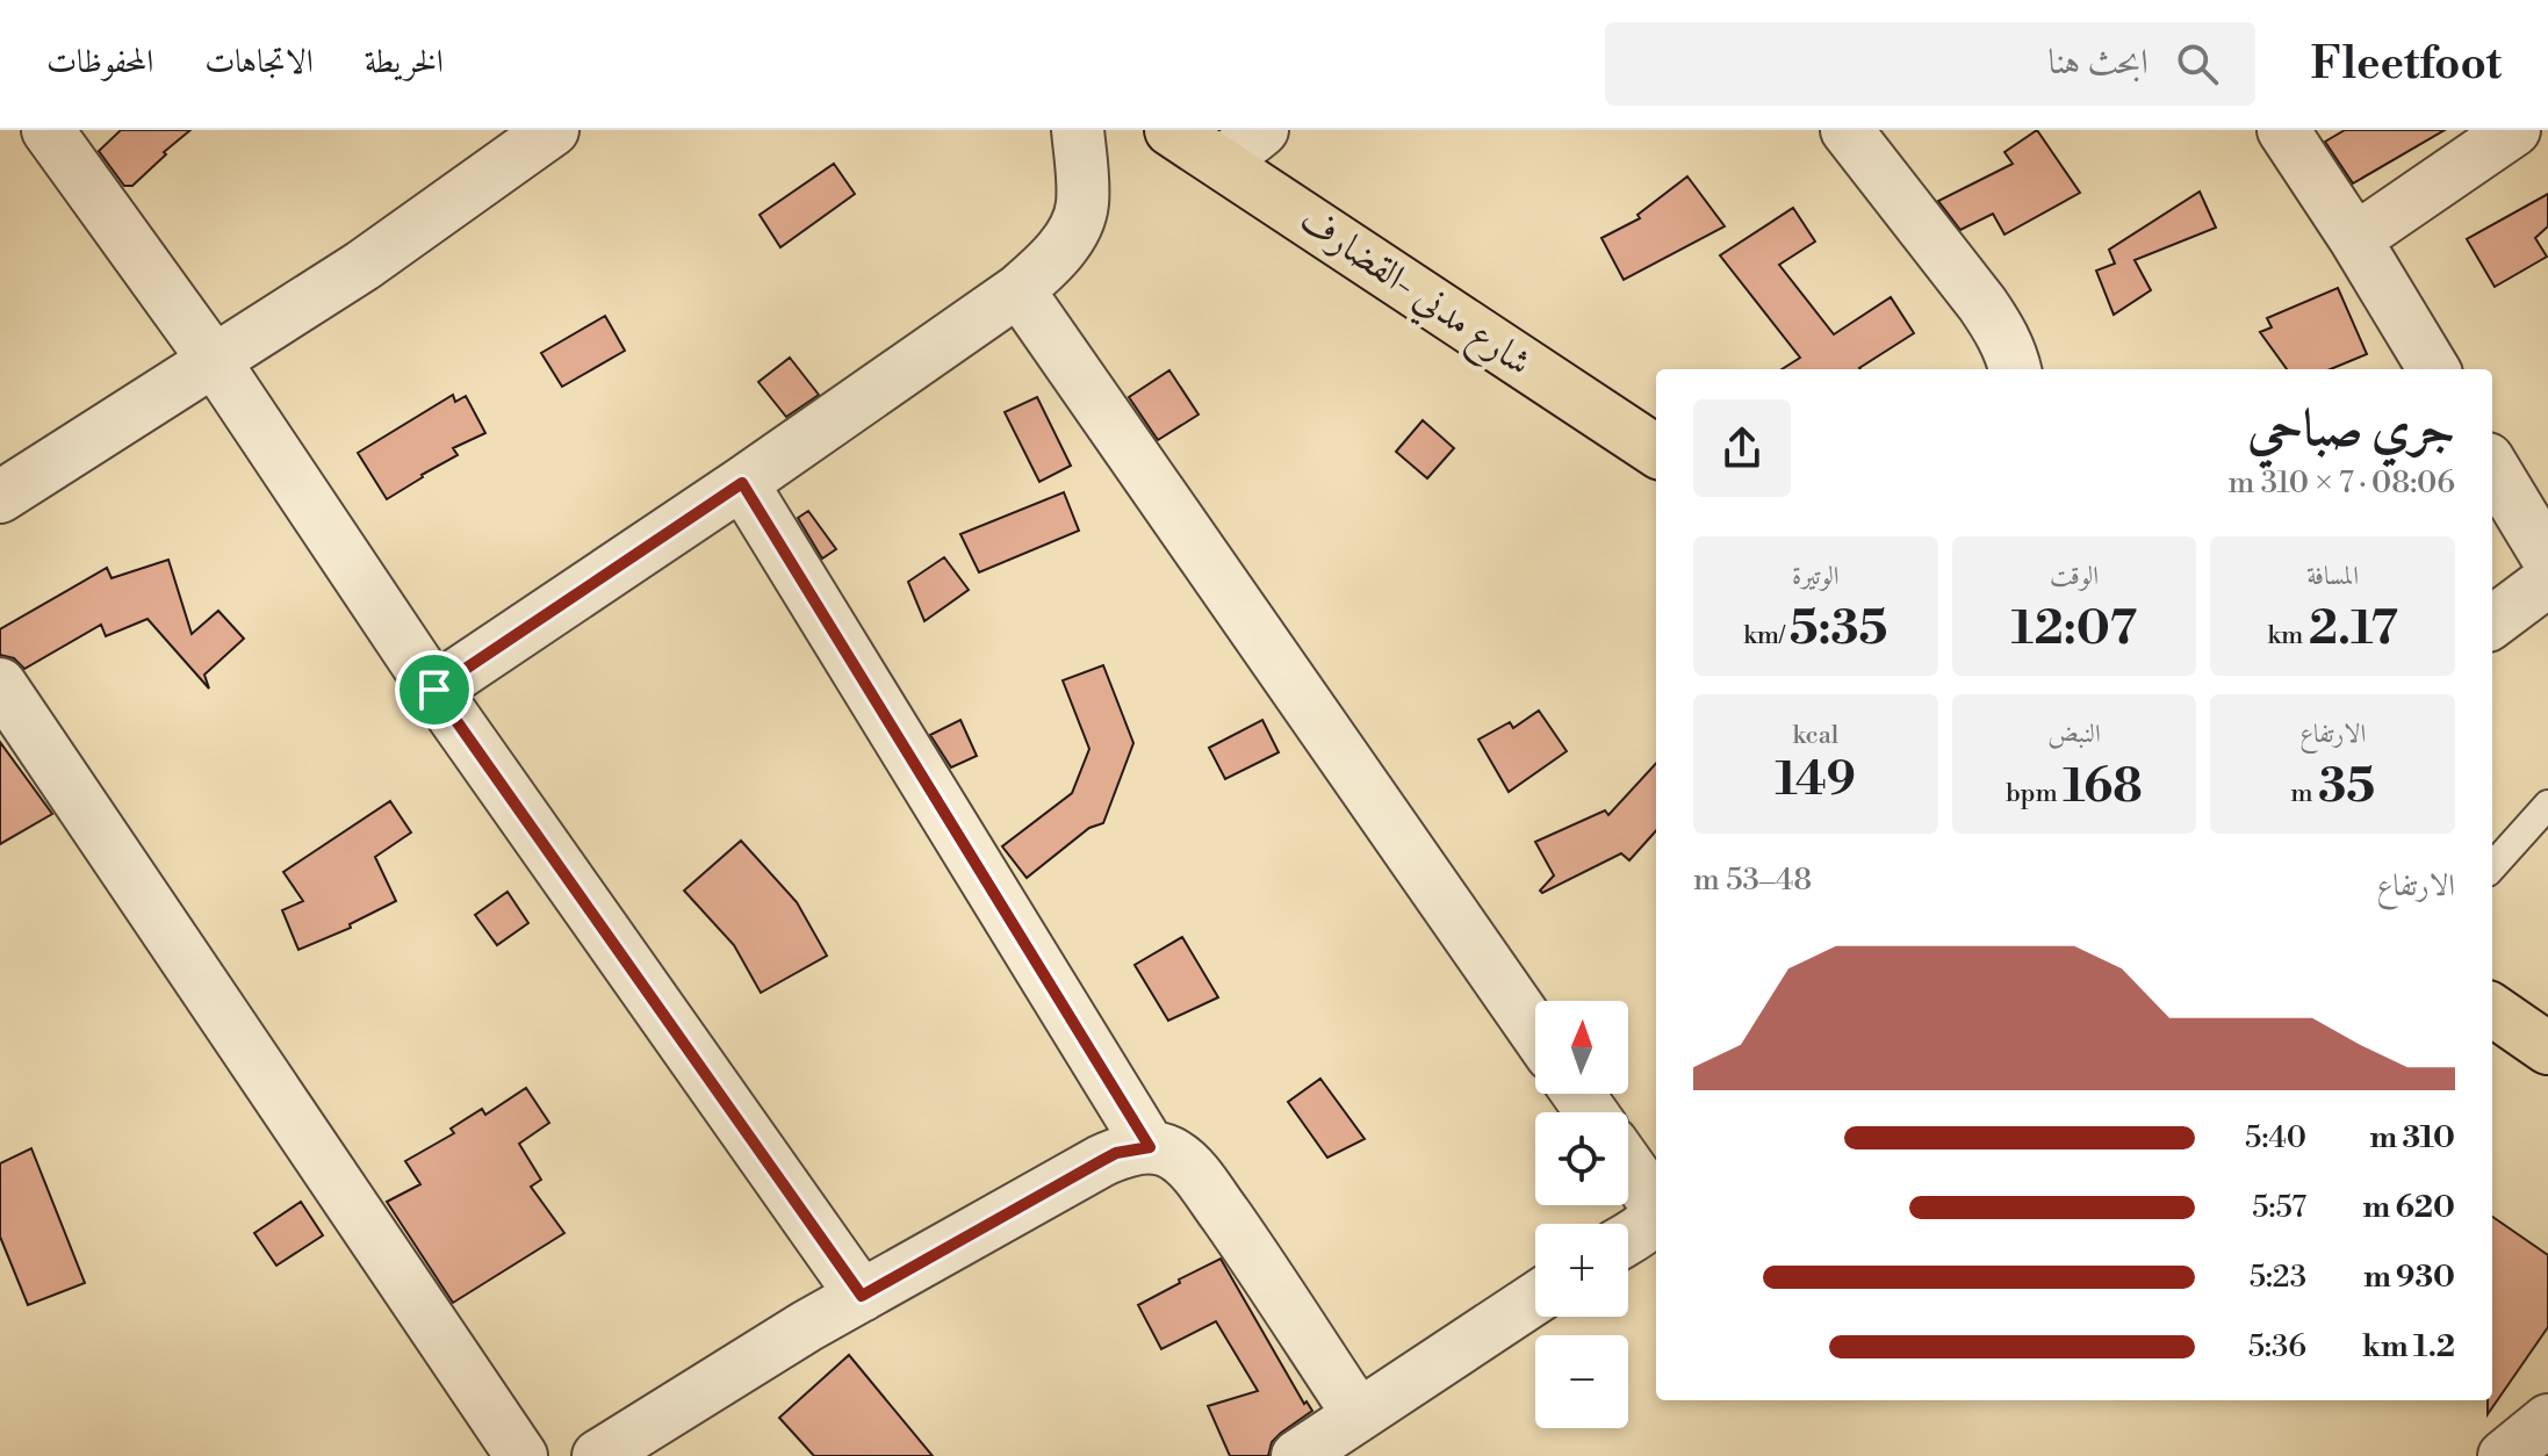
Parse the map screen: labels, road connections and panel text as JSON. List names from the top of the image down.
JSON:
{
  "streets": {
    "highway": ["شارع مدني -القضارف"]
  },
  "north": "top",
  "page": {
    "header": "Fleetfoot",
    "search": "ابحث هنا",
    "nav": ["الخريطة", "الاتجاهات", "المحفوظات"],
    "heading": ["جري صباحي", "08:06 · 7 × 310 m"],
    "stats": [
      ["المسافة", "2.17 km"],
      ["الوقت", "12:07"],
      ["الوتيرة", "5:35 /km"],
      ["الارتفاع", "35 m"],
      ["النبض", "168 bpm"],
      ["kcal", "149"]
    ],
    "chart": ["الارتفاع", "48–53 m"],
    "map_buttons": ["+", "−"],
    "list": [
      {
        "name": "310 m",
        "note": "5:40"
      },
      {
        "name": "620 m",
        "note": "5:57"
      },
      {
        "name": "930 m",
        "note": "5:23"
      },
      {
        "name": "1.2 km",
        "note": "5:36"
      }
    ]
  }
}
